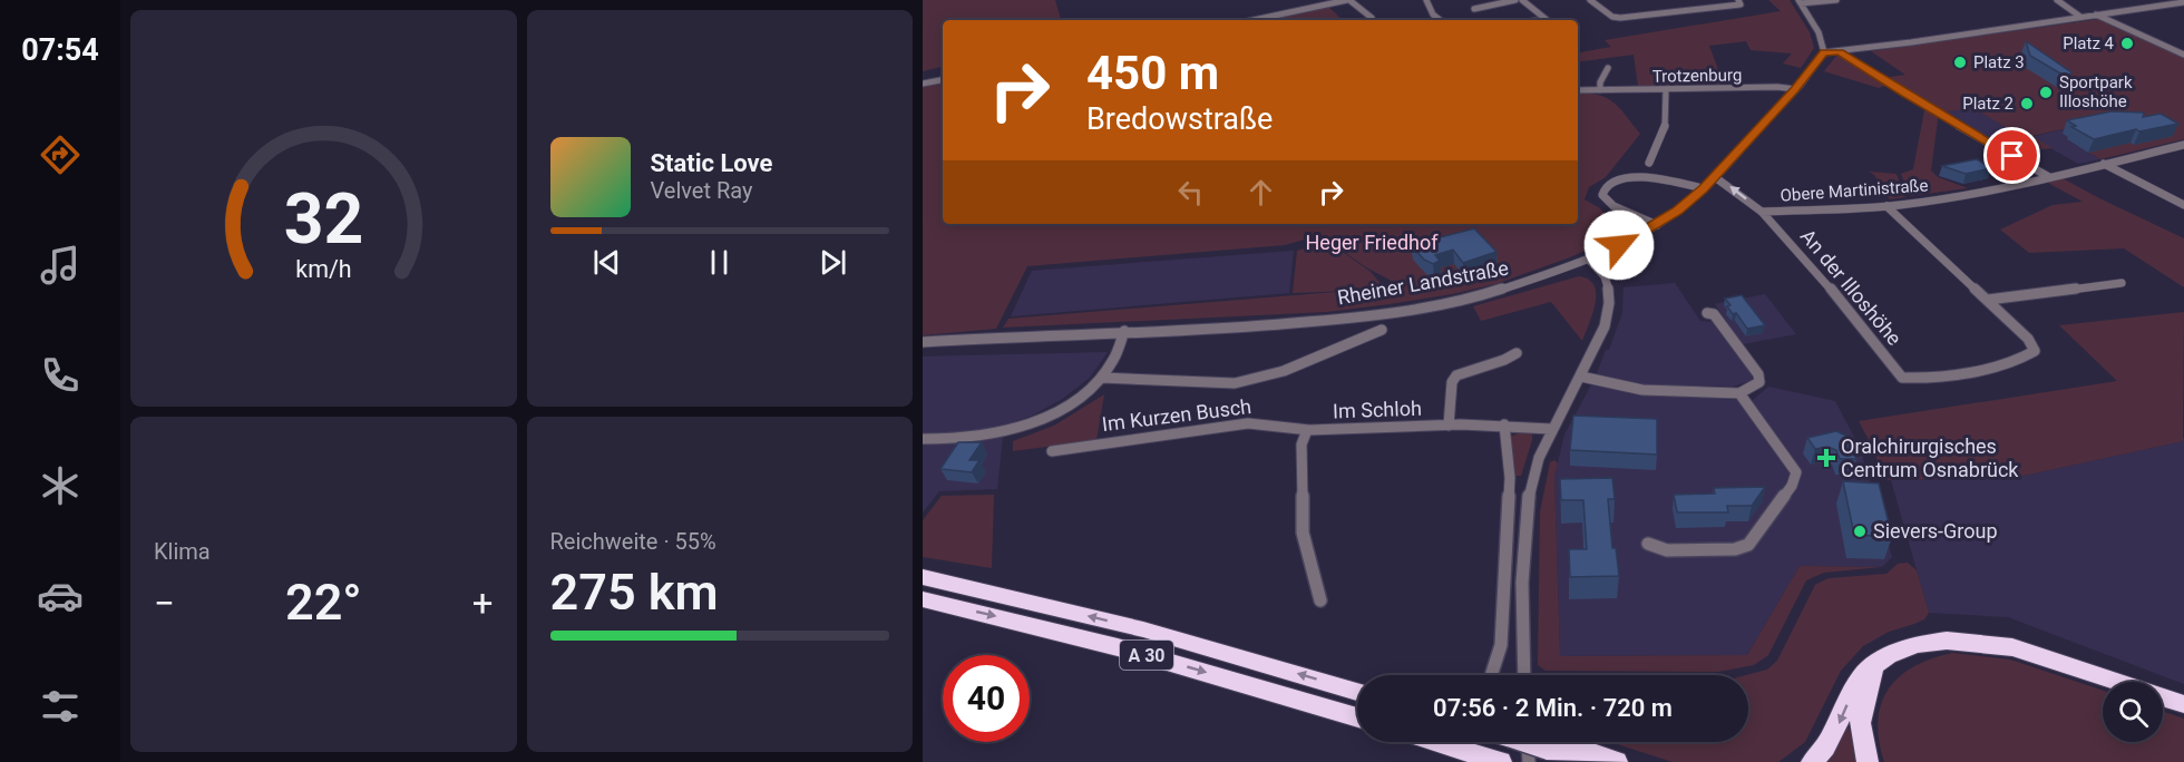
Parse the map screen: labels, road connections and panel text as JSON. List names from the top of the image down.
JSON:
{
  "streets": {
    "highway": ["A 30"],
    "street": [
      "Trotzenburg",
      "Obere Martinistraße",
      "Rheiner Landstraße",
      "An der Illoshöhe",
      "Im Schloh",
      "Im Kurzen Busch"
    ]
  },
  "crossings": [
    ["Trotzenburg", "Rheiner Landstraße"],
    ["Obere Martinistraße", "An der Illoshöhe"],
    ["Rheiner Landstraße", "An der Illoshöhe"],
    ["Im Schloh", "Im Kurzen Busch"]
  ],
  "parks": ["Heger Friedhof"],
  "places": {
    "other": [
      "Platz 4",
      "Platz 3",
      "Sportpark Illoshöhe",
      "Platz 2",
      "Sievers-Group"
    ],
    "health": ["Oralchirurgisches Centrum Osnabrück"]
  },
  "page": {
    "tabs": "07:54",
    "turn": ["450 m", "Bredowstraße"],
    "song": ["Static Love", "Velvet Ray"],
    "tile": [
      "Klima",
      ["Reichweite · 55%", "275 km"]
    ],
    "heat": ["−", "22°", "+"],
    "limit": "40",
    "trip": "07:56 · 2 Min. · 720 m",
    "gauge": ["32", "km/h"]
  }
}
